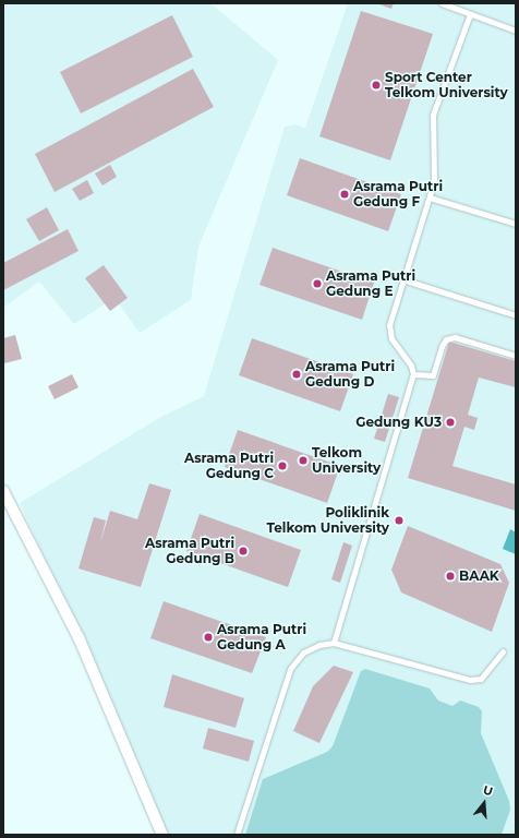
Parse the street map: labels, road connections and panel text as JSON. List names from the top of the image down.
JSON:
{
  "places": [
    "Sport Center Telkom University",
    "Asrama Putri Gedung F",
    "Asrama Putri Gedung E",
    "Asrama Putri Gedung D",
    "Gedung KU3",
    "Telkom University",
    "Asrama Putri Gedung C",
    "Poliklinik Telkom University",
    "Asrama Putri Gedung B",
    "BAAK",
    "Asrama Putri Gedung A"
  ],
  "north": "top"
}
